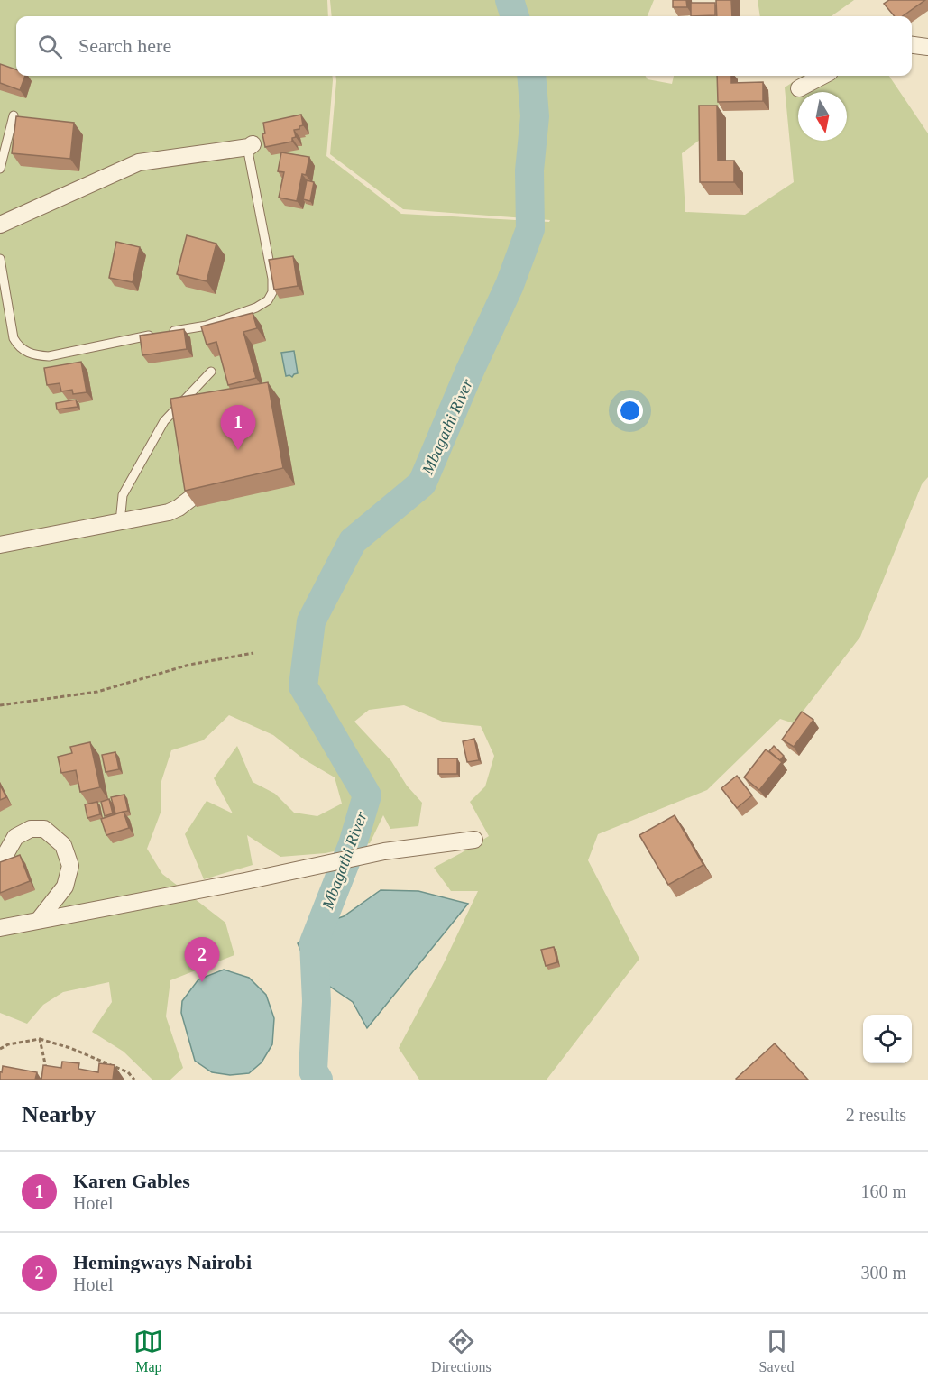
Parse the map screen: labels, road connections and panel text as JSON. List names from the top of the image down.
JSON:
{
  "water": ["Mbagathi River"],
  "north": "bottom",
  "page": {
    "search": "Search here",
    "pins": ["1", "2"],
    "heading": ["Nearby", "2 results"],
    "list": [
      {
        "mark": "1",
        "name": "Karen Gables",
        "note": "Hotel",
        "value": "160 m"
      },
      {
        "mark": "2",
        "name": "Hemingways Nairobi",
        "note": "Hotel",
        "value": "300 m"
      }
    ],
    "nav": ["Map", "Directions", "Saved"]
  }
}
